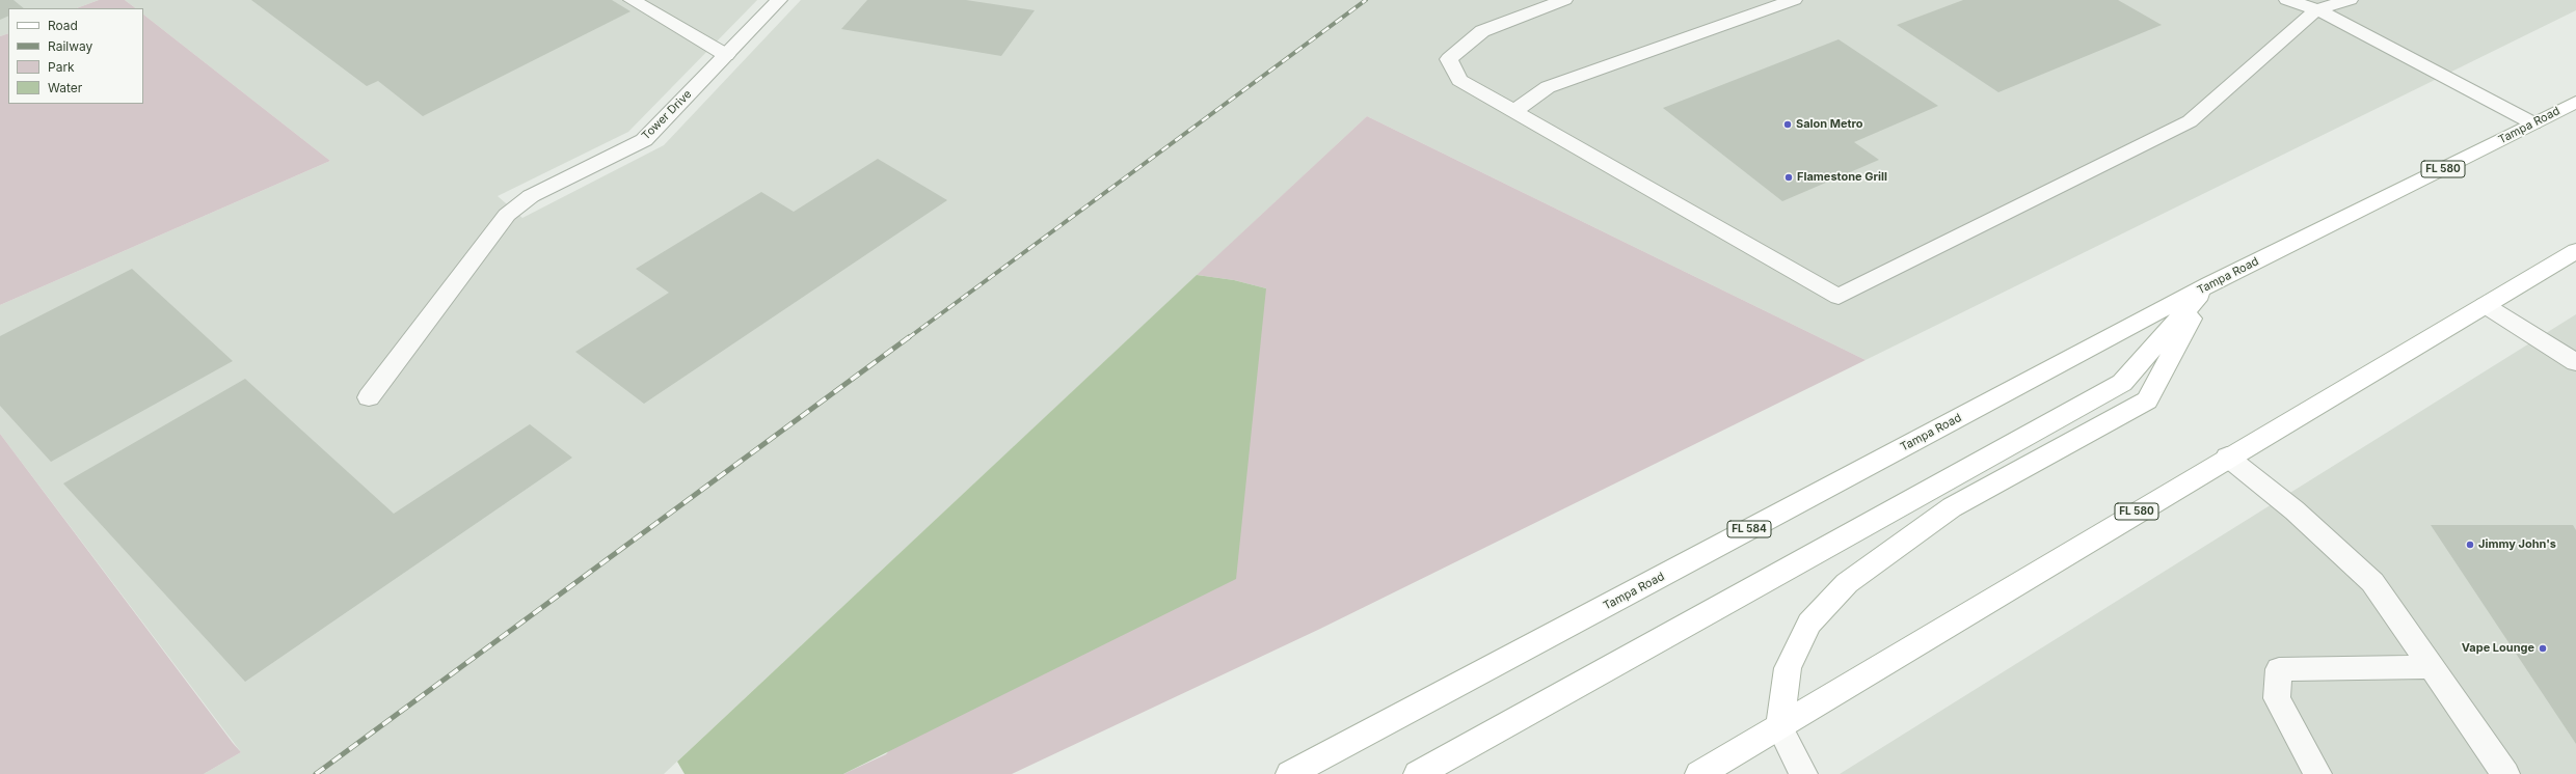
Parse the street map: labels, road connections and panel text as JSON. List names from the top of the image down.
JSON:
{
  "streets": {
    "main road": ["Tampa Road", "FL 580", "FL 584"],
    "street": ["Tower Drive"]
  },
  "crossings": [
    ["Tampa Road", "FL 580"]
  ],
  "places": [
    "Salon Metro",
    "Flamestone Grill",
    "Jimmy John's",
    "Vape Lounge"
  ],
  "legend": [
    "Road",
    "Railway",
    "Park",
    "Water"
  ]
}
